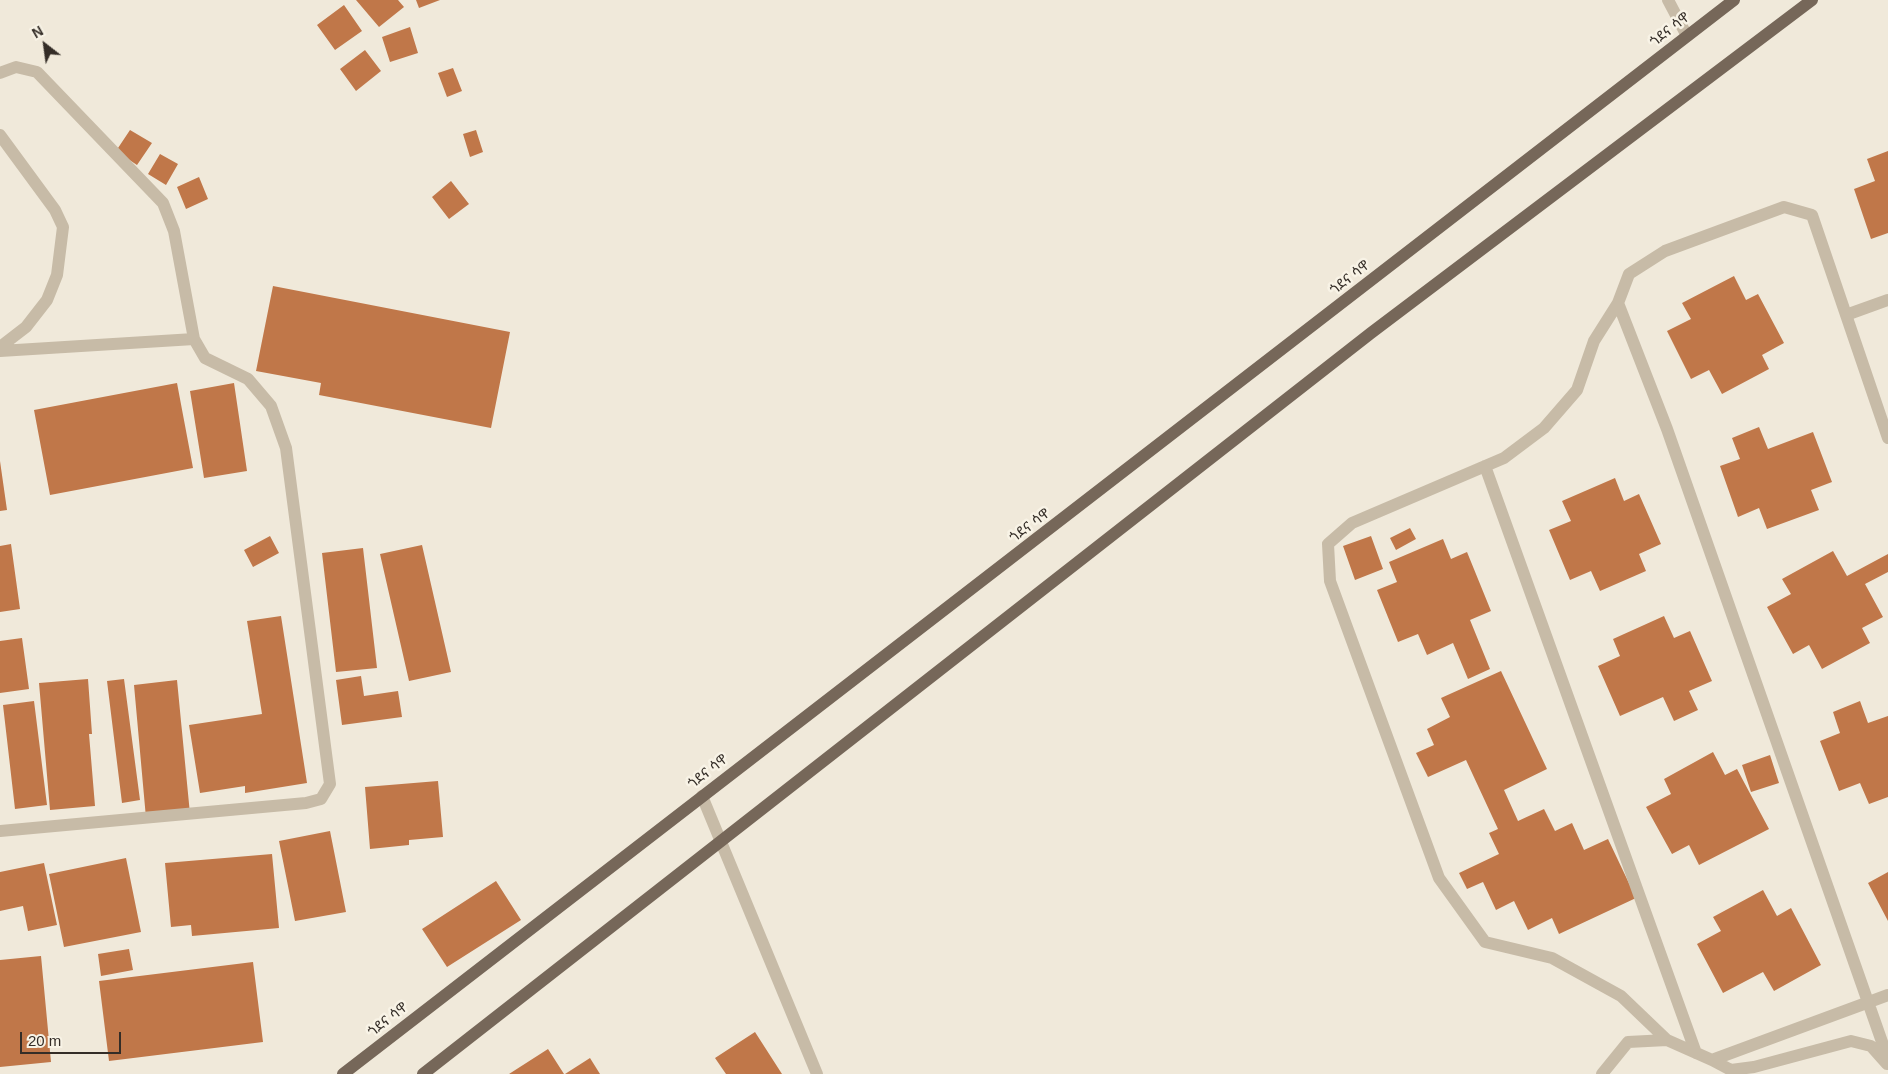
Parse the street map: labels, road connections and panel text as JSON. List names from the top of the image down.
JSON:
{
  "streets": {
    "main road": ["ጎደና ሳዋ"]
  },
  "scale_bar": "20 m",
  "north": "top left"
}
